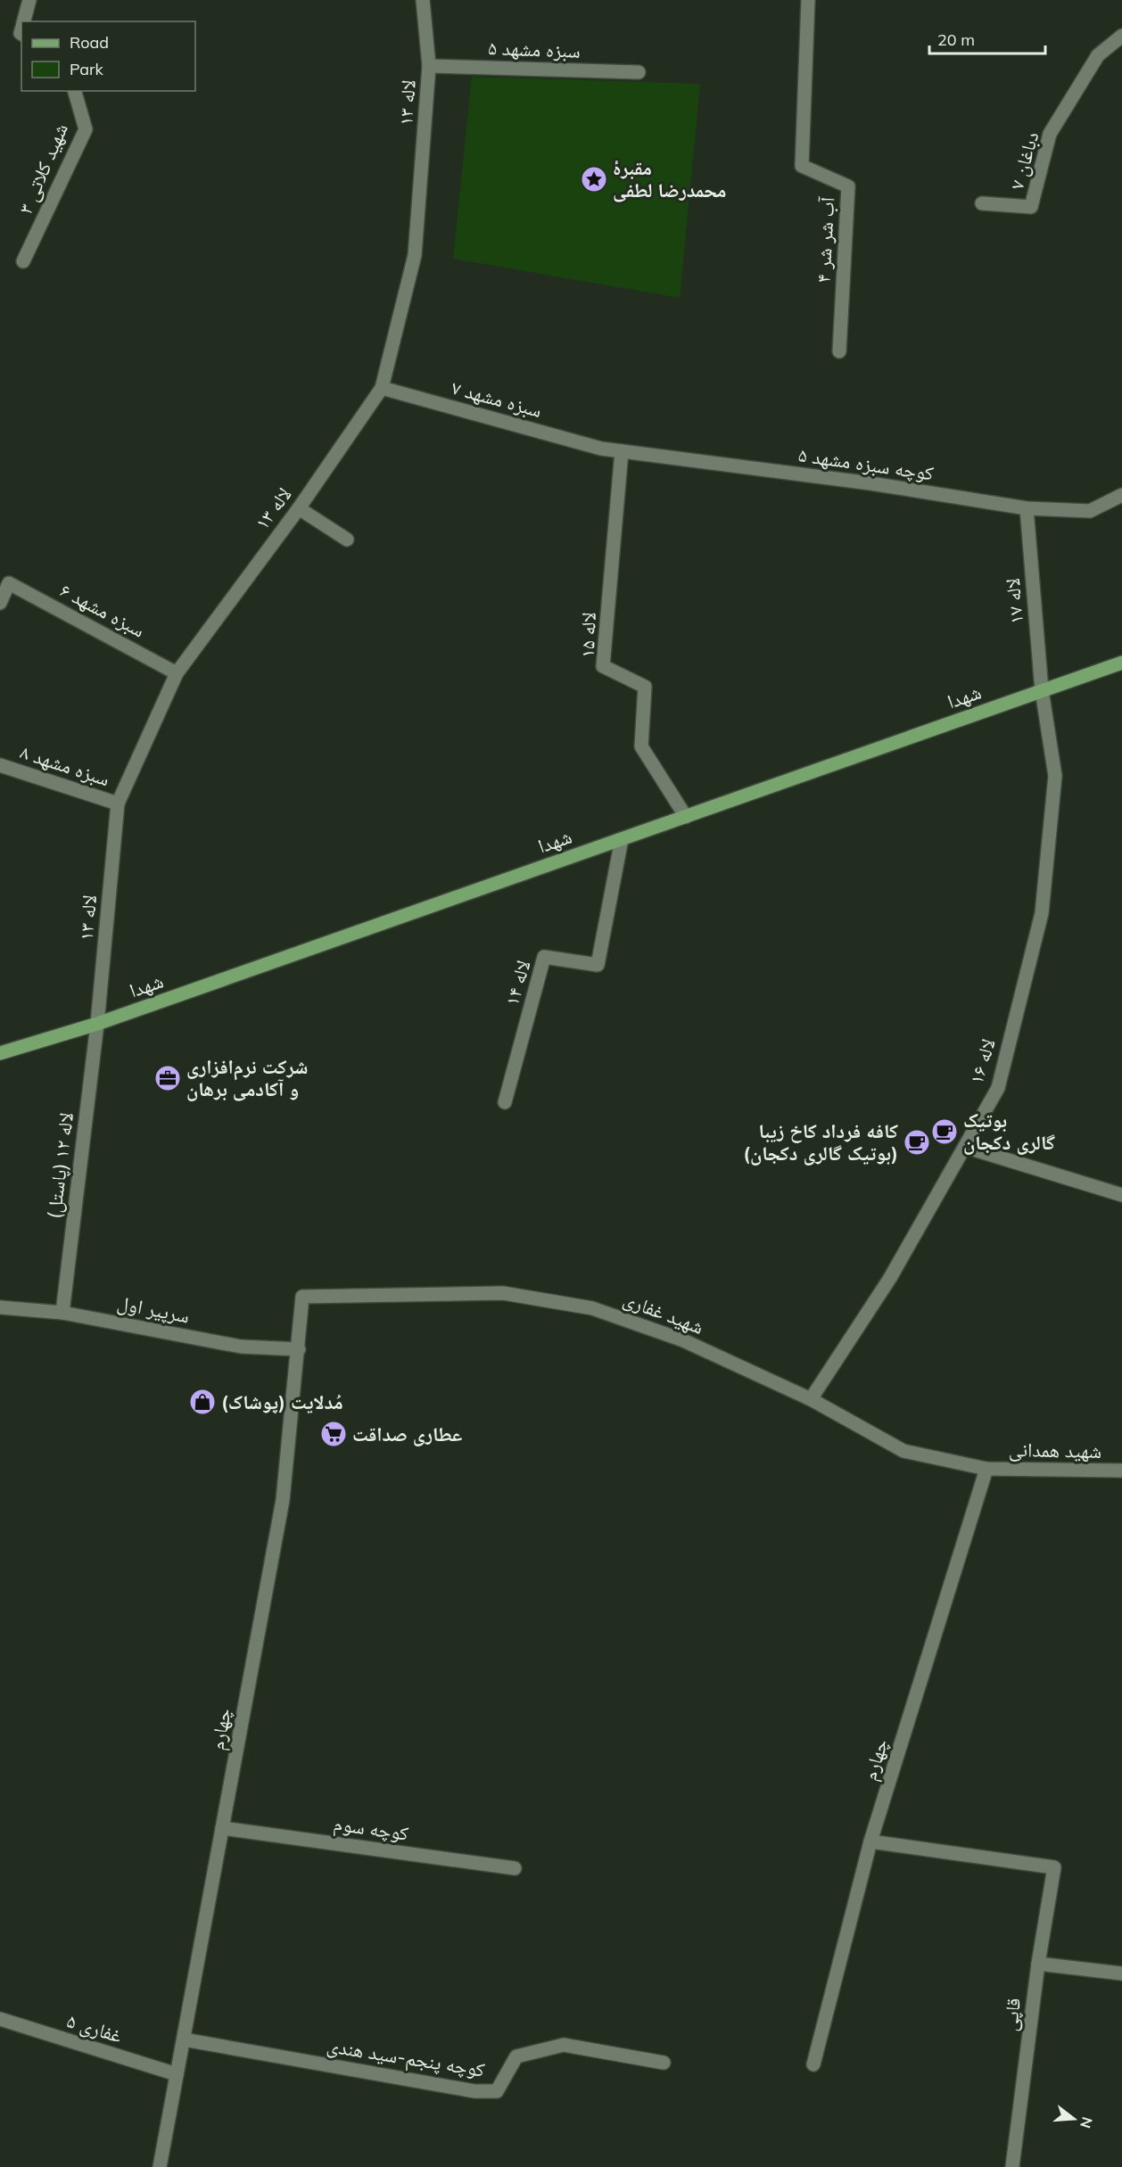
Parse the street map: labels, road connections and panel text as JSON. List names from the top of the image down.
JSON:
{
  "streets": {
    "main road": ["شهدا"],
    "street": [
      "۵ سبزه مشهد",
      "لاله ۱۳",
      "۷ دباغان",
      "۳ شهید کلاتی",
      "۴ آب شر شر",
      "۷ سبزه مشهد",
      "کوچه سبزه مشهد ۵",
      "۱۷ لاله",
      "۶ سبزه مشهد",
      "۱۵ لاله",
      "۸ سبزه مشهد",
      "۱۴ لاله",
      "لاله ۱۶",
      "لاله ۱۲ (پاستل)",
      "سرپیر اول",
      "شهید غفاری",
      "شهید همدانی",
      "چهارم",
      "کوچه سوم",
      "قاپی",
      "غفاری ۵",
      "کوچه پنجم-سید هندی"
    ]
  },
  "crossings": [
    ["۵ سبزه مشهد", "لاله ۱۳"],
    ["لاله ۱۳", "۷ سبزه مشهد"],
    ["لاله ۱۳", "۶ سبزه مشهد"],
    ["لاله ۱۳", "شهدا"],
    ["لاله ۱۳", "۸ سبزه مشهد"],
    ["لاله ۱۳", "لاله ۱۲ (پاستل)"],
    ["۷ سبزه مشهد", "کوچه سبزه مشهد ۵"],
    ["کوچه سبزه مشهد ۵", "۱۷ لاله"],
    ["کوچه سبزه مشهد ۵", "۱۵ لاله"],
    ["۱۷ لاله", "شهدا"],
    ["۱۷ لاله", "لاله ۱۶"],
    ["۱۵ لاله", "شهدا"],
    ["شهدا", "۱۴ لاله"],
    ["شهدا", "لاله ۱۶"],
    ["شهدا", "لاله ۱۲ (پاستل)"],
    ["لاله ۱۶", "شهید غفاری"],
    ["لاله ۱۲ (پاستل)", "سرپیر اول"],
    ["سرپیر اول", "چهارم"],
    ["شهید غفاری", "شهید همدانی"],
    ["شهید غفاری", "چهارم"],
    ["شهید همدانی", "چهارم"],
    ["چهارم", "کوچه سوم"],
    ["چهارم", "قاپی"],
    ["چهارم", "غفاری ۵"],
    ["چهارم", "کوچه پنجم-سید هندی"]
  ],
  "places": {
    "place": ["مقبرهٔ محمدرضا لطفی"],
    "office": ["شرکت نرم‌افزاری و آکادمی برهان"],
    "cafe": ["بوتیک گالری دکجان", "کافه فرداد کاخ زیبا (بوتیک گالری دکجان)"],
    "shop": ["مُدلایت (پوشاک)"],
    "supermarket": ["عطاری صداقت"]
  },
  "legend": ["Road", "Park"],
  "scale_bar": "20 m",
  "north": "right"
}
